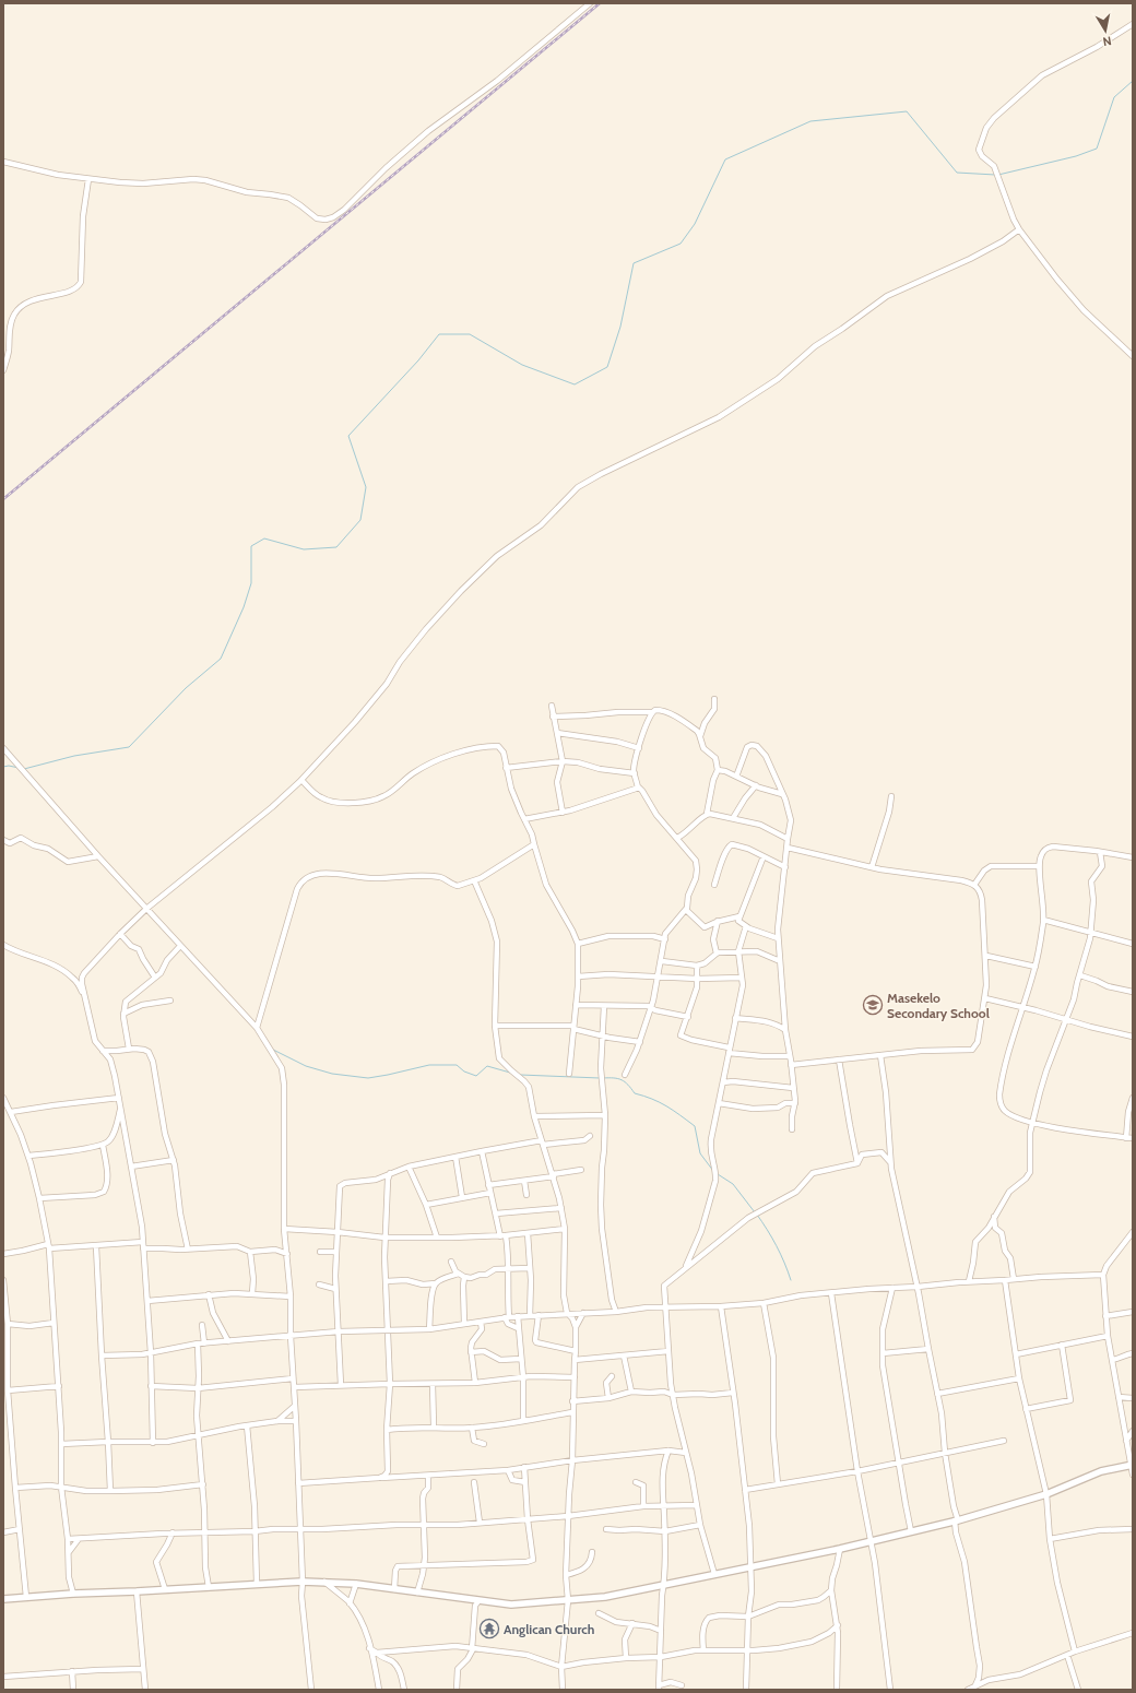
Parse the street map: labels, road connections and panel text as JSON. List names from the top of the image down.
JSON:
{
  "places": {
    "school or university": ["Masekelo Secondary School"],
    "temple": ["Anglican Church"]
  },
  "north": "bottom"
}
